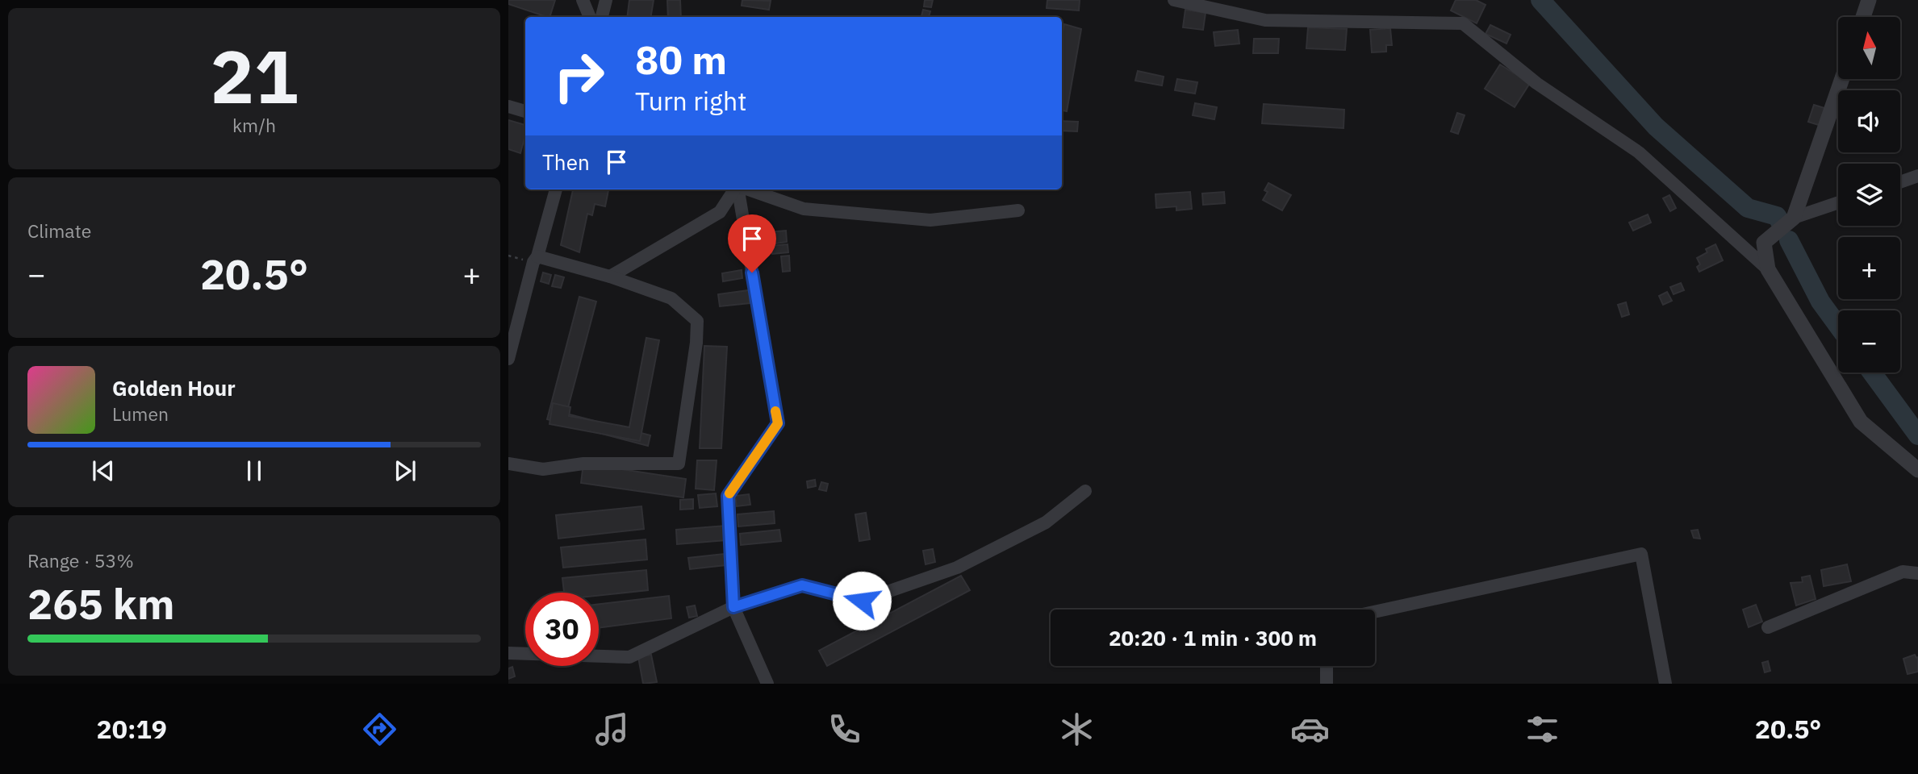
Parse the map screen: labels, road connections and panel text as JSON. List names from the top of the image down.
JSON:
{
  "north": "top",
  "page": {
    "tile": [
      ["21", "km/h"],
      "Climate",
      ["Range · 53%", "265 km"]
    ],
    "map_buttons": ["+", "−"],
    "turn": ["80 m", "Turn right"],
    "then": "Then",
    "heat": ["−", "20.5°", "+"],
    "song": ["Golden Hour", "Lumen"],
    "limit": "30",
    "trip": "20:20 · 1 min · 300 m",
    "tabs": ["20:19", "20.5°"]
  }
}
